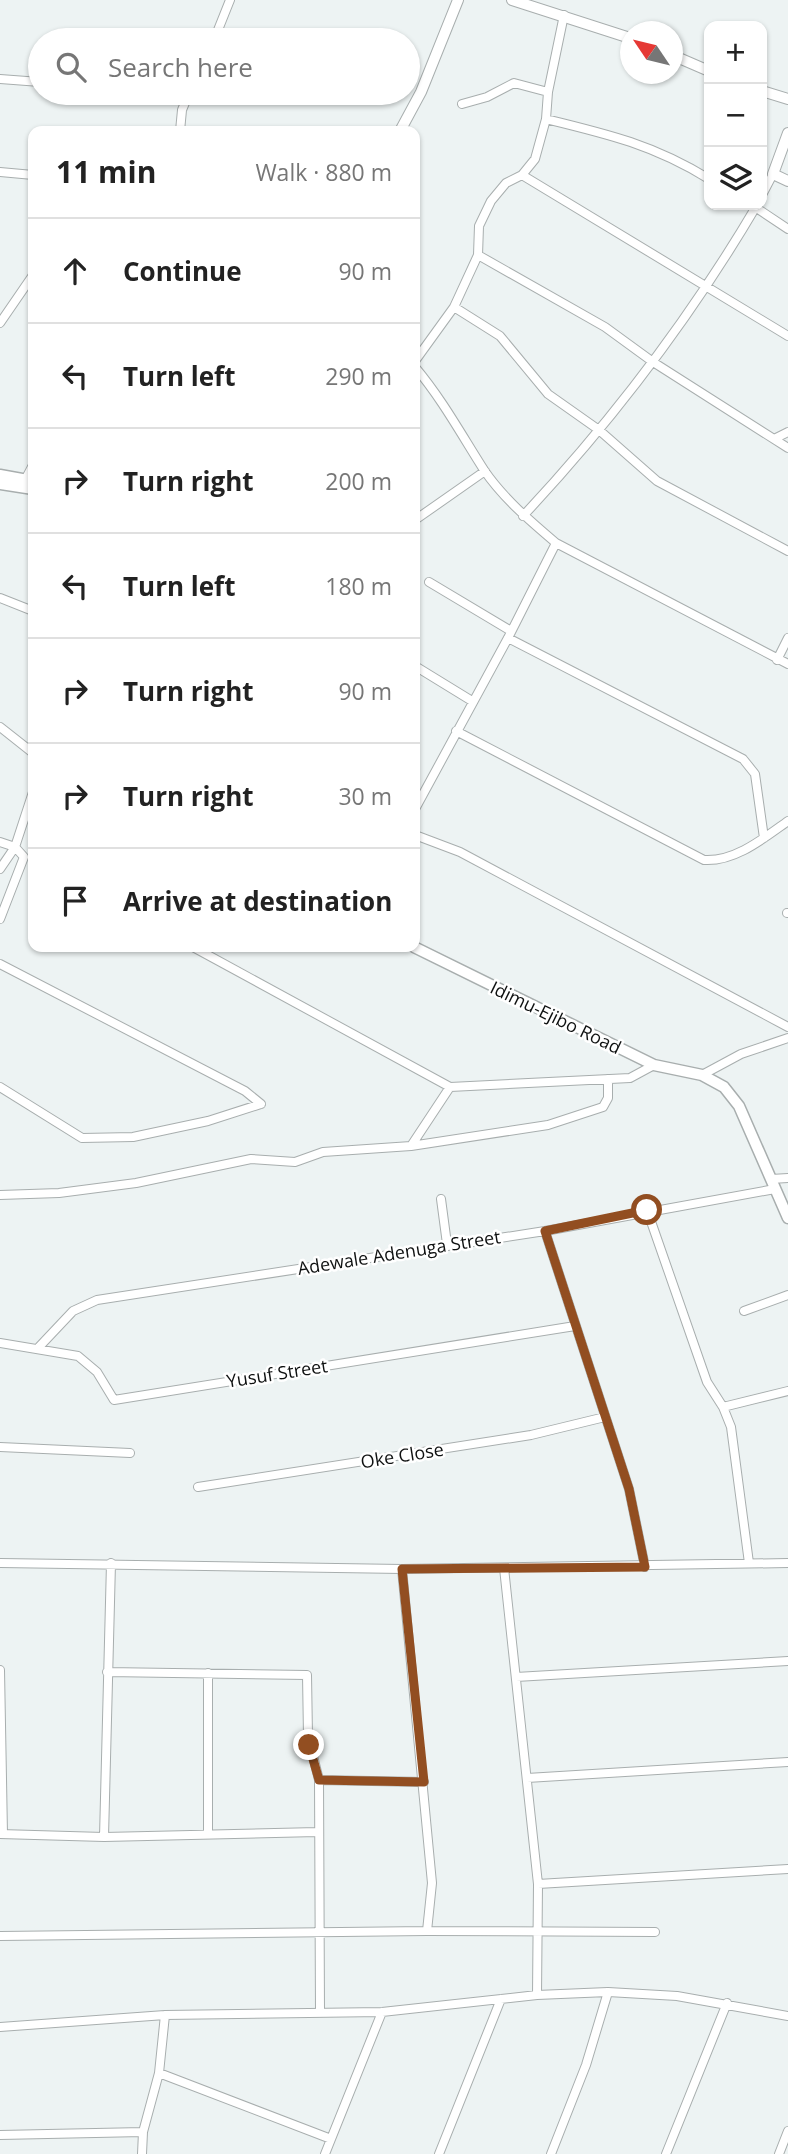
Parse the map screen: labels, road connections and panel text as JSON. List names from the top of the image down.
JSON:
{
  "streets": {
    "main road": ["Idimu-Ejibo Road"],
    "street": ["Adewale Adenuga Street", "Yusuf Street", "Oke Close"]
  },
  "crossings": [
    ["Adewale Adenuga Street", "Yusuf Street"]
  ],
  "north": "top left",
  "page": {
    "map_buttons": ["+", "−"],
    "search": "Search here",
    "heading": ["11 min", "Walk · 880 m"],
    "list": [
      ["Continue", "90 m"],
      ["Turn left", "290 m"],
      ["Turn right", "200 m"],
      ["Turn left", "180 m"],
      ["Turn right", "90 m"],
      ["Turn right", "30 m"],
      "Arrive at destination"
    ]
  }
}
